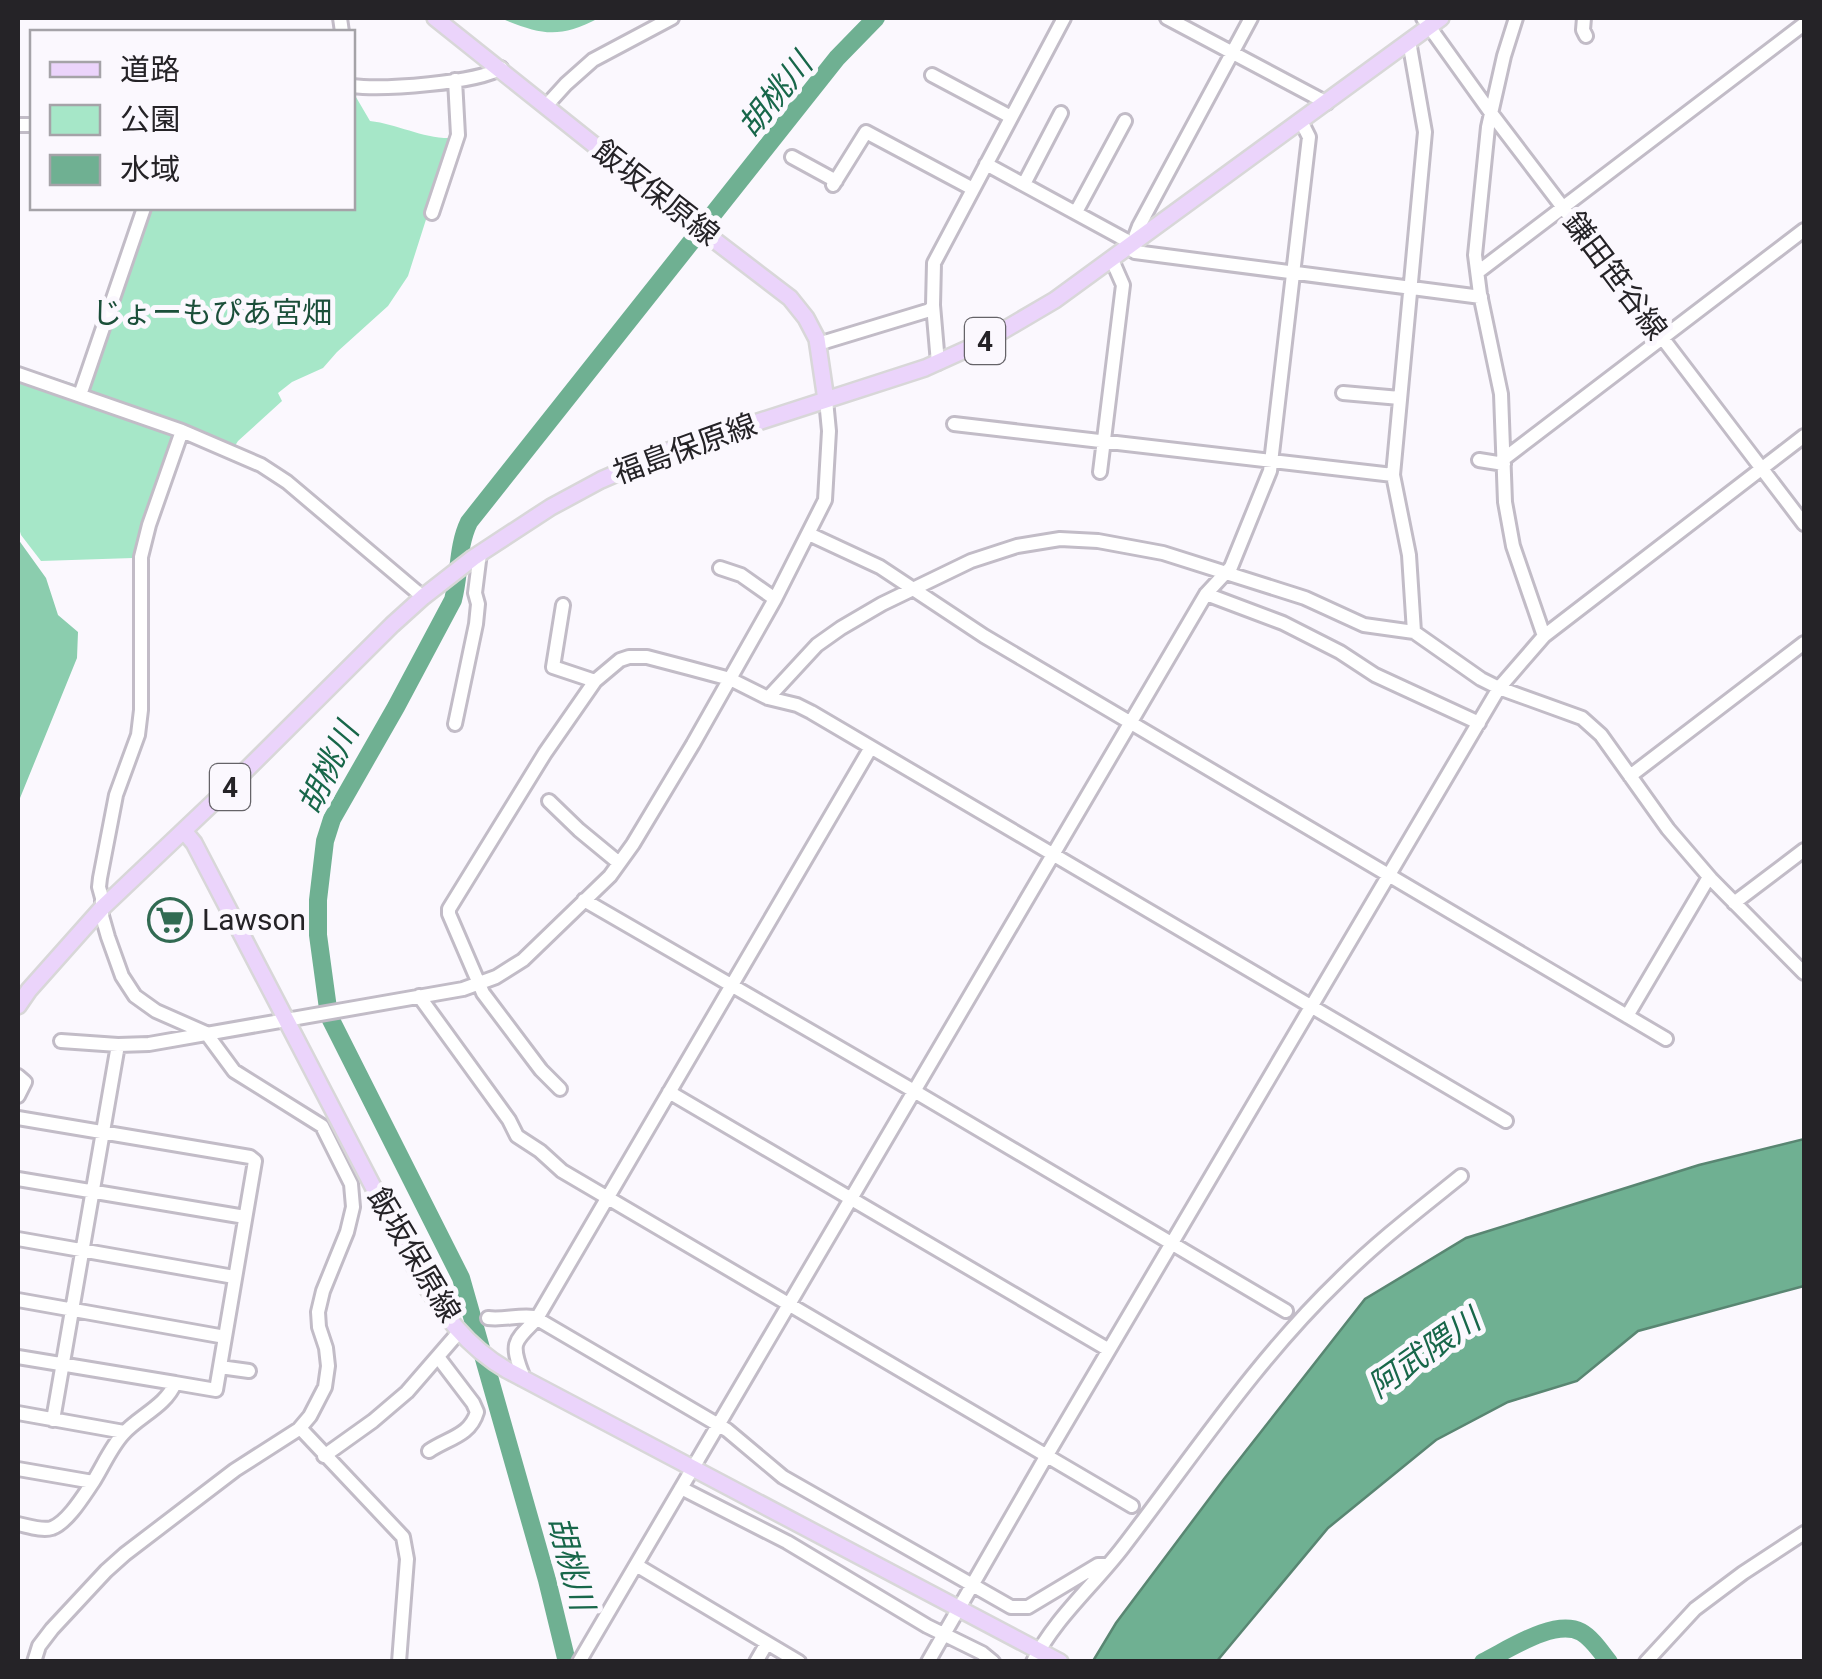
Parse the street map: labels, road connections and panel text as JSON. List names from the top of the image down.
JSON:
{
  "streets": {
    "main road": ["飯坂保原線", "4", "福島保原線"],
    "street": ["鎌田笹谷線"]
  },
  "crossings": [
    ["飯坂保原線", "福島保原線"],
    ["鎌田笹谷線", "福島保原線"]
  ],
  "water": ["胡桃川", "阿武隈川"],
  "parks": ["じょーもぴあ宮畑"],
  "places": {
    "supermarket": ["Lawson"]
  },
  "legend": ["道路", "公園", "水域"]
}
